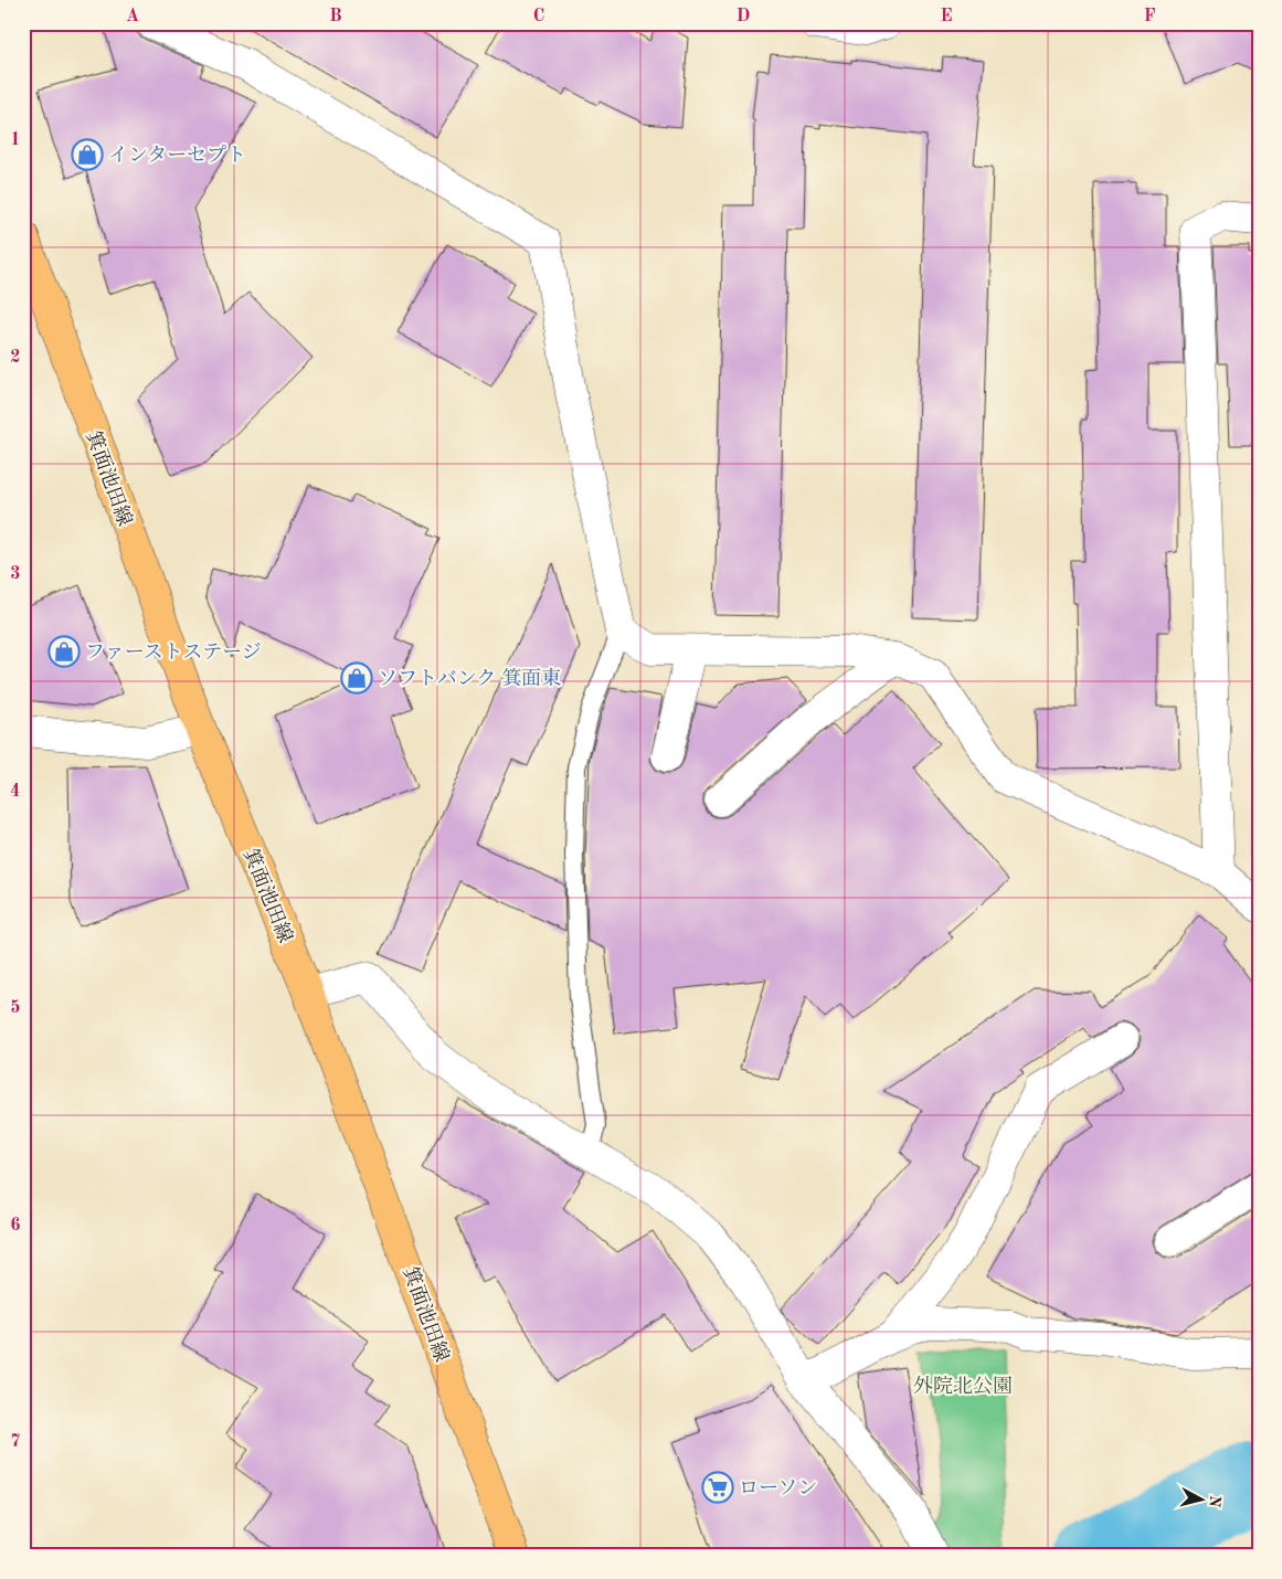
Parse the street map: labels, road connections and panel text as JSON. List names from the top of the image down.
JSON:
{
  "streets": {
    "main road": ["箕面池田線"]
  },
  "parks": ["外院北公園"],
  "places": {
    "shop": ["インターセプト", "ファーストステージ", "ソフトバンク 箕面東"],
    "supermarket": ["ローソン"]
  },
  "north": "right",
  "grid": {
    "columns": [
      "A",
      "B",
      "C",
      "D",
      "E",
      "F"
    ],
    "rows": [
      "1",
      "2",
      "3",
      "4",
      "5",
      "6",
      "7"
    ]
  }
}
